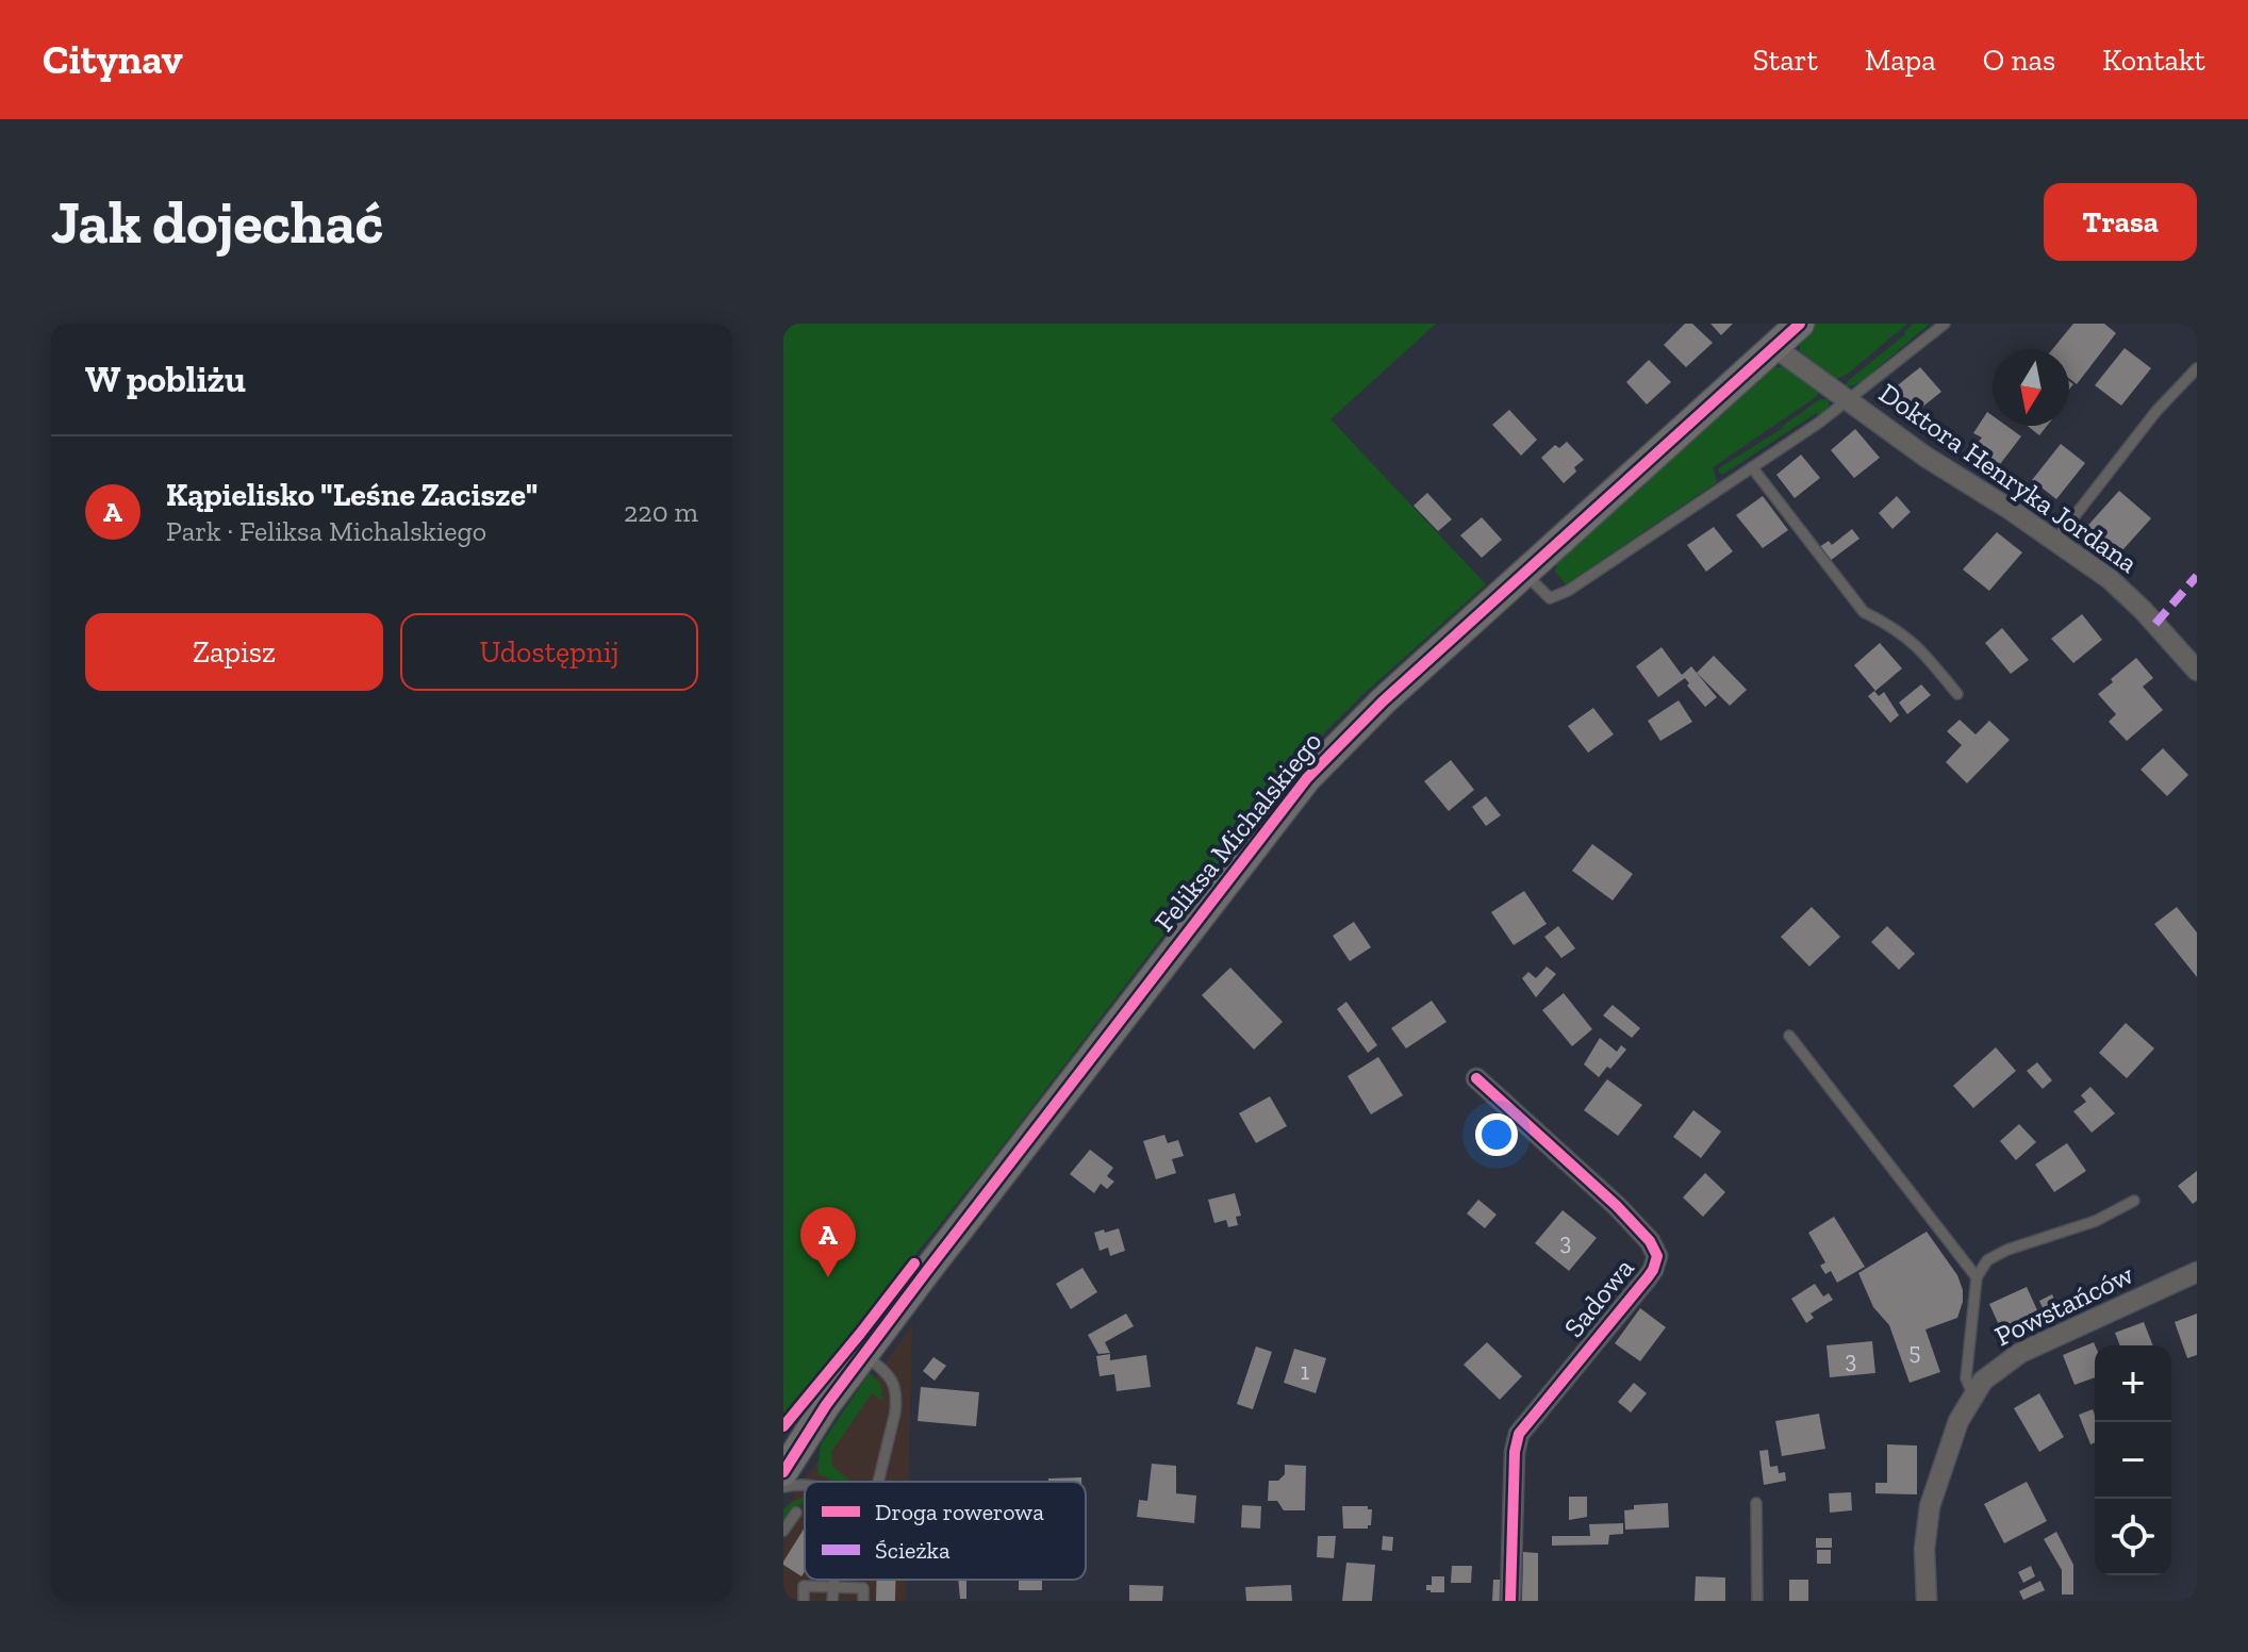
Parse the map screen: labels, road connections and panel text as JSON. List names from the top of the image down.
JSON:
{
  "streets": {
    "street": [
      "Doktora Henryka Jordana",
      "Feliksa Michalskiego",
      "Sadowa",
      "Powstańców"
    ]
  },
  "crossings": [
    ["Doktora Henryka Jordana", "Feliksa Michalskiego"]
  ],
  "house_numbers": [
    "3",
    "5",
    "3",
    "1"
  ],
  "legend": ["Droga rowerowa", "Ścieżka"],
  "north": "bottom",
  "page": {
    "header": "Citynav",
    "nav": [
      "Start",
      "Mapa",
      "O nas",
      "Kontakt"
    ],
    "buttons": [
      "Trasa",
      ["Zapisz", "Udostępnij"]
    ],
    "title": "Jak dojechać",
    "heading": "W pobliżu",
    "list": [
      {
        "mark": "A",
        "name": "Kąpielisko \"Leśne Zacisze\"",
        "note": "Park · Feliksa Michalskiego",
        "value": "220 m"
      }
    ],
    "pins": "A",
    "map_buttons": ["+", "−"]
  }
}
